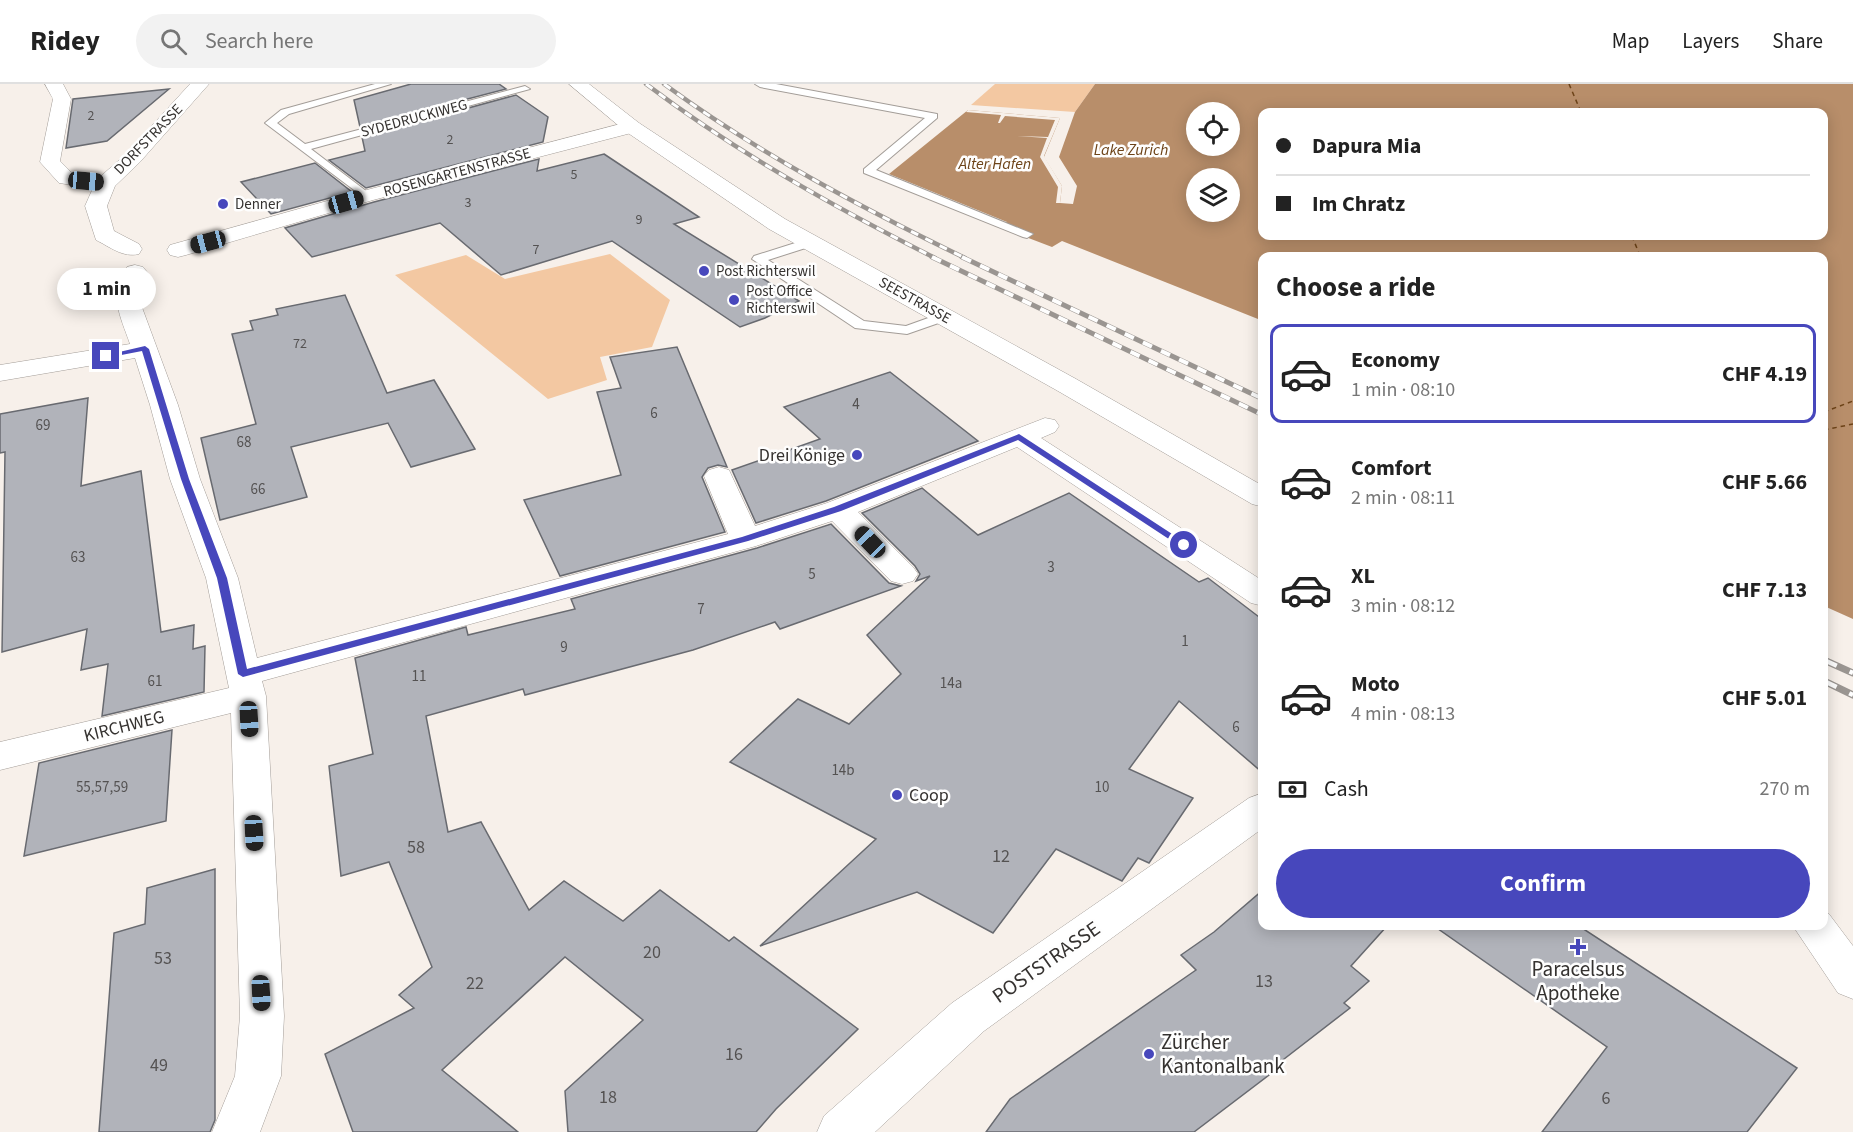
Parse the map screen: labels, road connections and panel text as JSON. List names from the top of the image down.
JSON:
{
  "streets": {
    "street": [
      "DORFSTRASSE",
      "ROSENGARTENSTRASSE",
      "SEESTRASSE",
      "KIRCHWEG",
      "POSTSTRASSE"
    ],
    "lane": ["SYDEDRUCKIWEG"]
  },
  "crossings": [
    ["DORFSTRASSE", "ROSENGARTENSTRASSE"],
    ["ROSENGARTENSTRASSE", "SEESTRASSE"]
  ],
  "water": ["Lake Zurich", "Alter Hafen"],
  "places": {
    "other": [
      "Denner",
      "Post Richterswil",
      "Post Office Richterswil",
      "Drei Könige",
      "Coop",
      "Zürcher Kantonalbank"
    ],
    "health": ["Paracelsus Apotheke"]
  },
  "house_numbers": [
    "2",
    "2",
    "5",
    "3",
    "9",
    "7",
    "72",
    "4",
    "6",
    "69",
    "68",
    "66",
    "63",
    "3",
    "5",
    "7",
    "1",
    "9",
    "11",
    "61",
    "14a",
    "6",
    "14b",
    "55,57,59",
    "10",
    "58",
    "12",
    "20",
    "53",
    "13",
    "22",
    "16",
    "49",
    "18",
    "6"
  ],
  "page": {
    "header": "Ridey",
    "search": "Search here",
    "nav": ["Map", "Layers", "Share"],
    "banner": ["Dapura Mia", "Im Chratz"],
    "heading": "Choose a ride",
    "bubble": "1 min",
    "list": [
      {
        "name": "Economy",
        "note": "1 min · 08:10",
        "value": "CHF 4.19"
      },
      {
        "name": "Comfort",
        "note": "2 min · 08:11",
        "value": "CHF 5.66"
      },
      {
        "name": "XL",
        "note": "3 min · 08:12",
        "value": "CHF 7.13"
      },
      {
        "name": "Moto",
        "note": "4 min · 08:13",
        "value": "CHF 5.01"
      }
    ],
    "pay": ["Cash", "270 m"],
    "buttons": "Confirm"
  }
}
